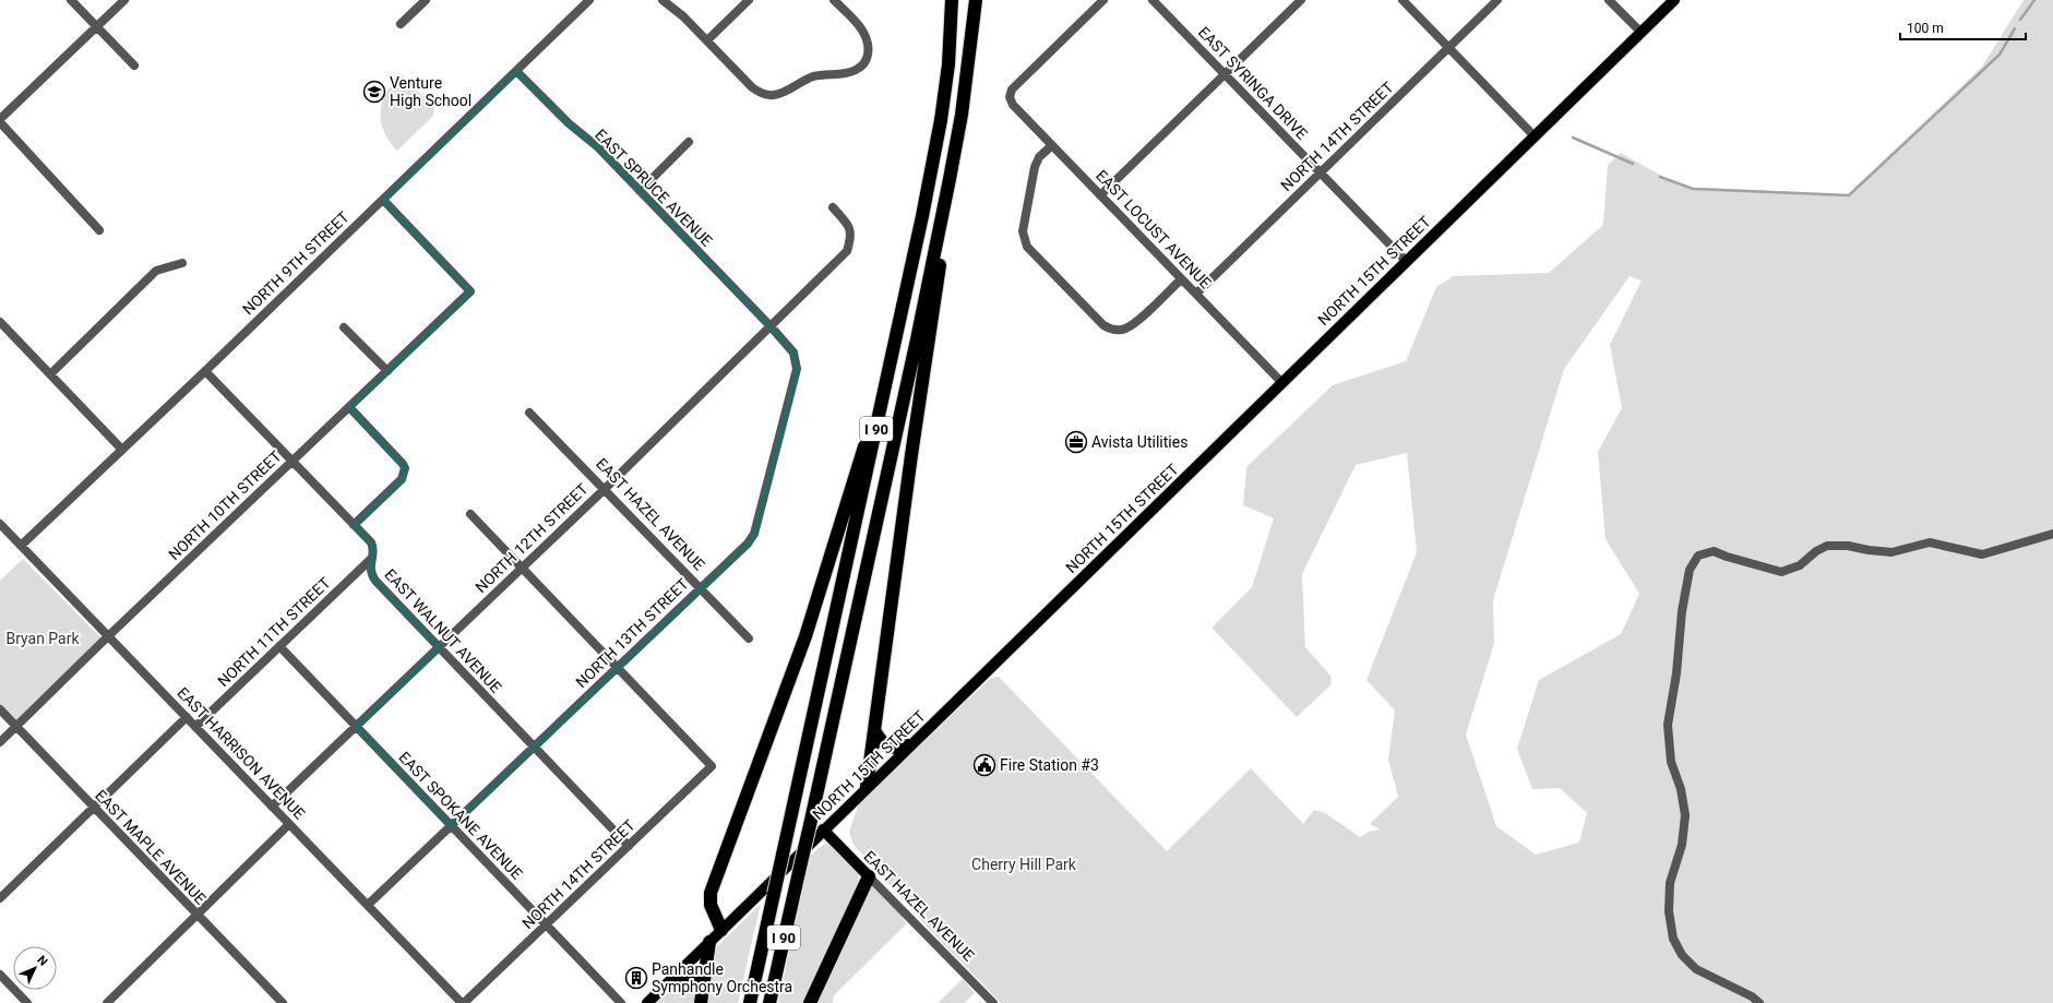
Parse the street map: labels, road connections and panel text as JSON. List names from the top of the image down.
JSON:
{
  "streets": {
    "highway": ["I 90"],
    "main road": ["NORTH 15TH STREET", "EAST HAZEL AVENUE"],
    "street": [
      "EAST SYRINGA DRIVE",
      "NORTH 14TH STREET",
      "EAST SPRUCE AVENUE",
      "EAST LOCUST AVENUE",
      "NORTH 9TH STREET",
      "NORTH 10TH STREET",
      "NORTH 12TH STREET",
      "EAST WALNUT AVENUE",
      "NORTH 11TH STREET",
      "NORTH 13TH STREET",
      "EAST HARRISON AVENUE",
      "EAST SPOKANE AVENUE",
      "EAST MAPLE AVENUE"
    ]
  },
  "crossings": [
    ["EAST SYRINGA DRIVE", "NORTH 14TH STREET"],
    ["EAST SYRINGA DRIVE", "NORTH 15TH STREET"],
    ["NORTH 14TH STREET", "EAST LOCUST AVENUE"],
    ["NORTH 14TH STREET", "EAST WALNUT AVENUE"],
    ["NORTH 14TH STREET", "NORTH 13TH STREET"],
    ["NORTH 14TH STREET", "EAST HARRISON AVENUE"],
    ["NORTH 14TH STREET", "EAST SPOKANE AVENUE"],
    ["EAST SPRUCE AVENUE", "NORTH 9TH STREET"],
    ["EAST SPRUCE AVENUE", "NORTH 12TH STREET"],
    ["EAST SPRUCE AVENUE", "NORTH 13TH STREET"],
    ["EAST LOCUST AVENUE", "NORTH 15TH STREET"],
    ["NORTH 9TH STREET", "NORTH 10TH STREET"],
    ["NORTH 9TH STREET", "EAST WALNUT AVENUE"],
    ["NORTH 9TH STREET", "EAST HARRISON AVENUE"],
    ["NORTH 15TH STREET", "I 90"],
    ["NORTH 15TH STREET", "EAST HAZEL AVENUE"],
    ["NORTH 10TH STREET", "EAST WALNUT AVENUE"],
    ["NORTH 10TH STREET", "EAST HARRISON AVENUE"],
    ["NORTH 10TH STREET", "EAST MAPLE AVENUE"],
    ["EAST HAZEL AVENUE", "NORTH 12TH STREET"],
    ["EAST HAZEL AVENUE", "NORTH 13TH STREET"],
    ["NORTH 12TH STREET", "EAST WALNUT AVENUE"],
    ["NORTH 12TH STREET", "NORTH 13TH STREET"],
    ["NORTH 12TH STREET", "EAST HARRISON AVENUE"],
    ["NORTH 12TH STREET", "EAST SPOKANE AVENUE"],
    ["EAST WALNUT AVENUE", "NORTH 11TH STREET"],
    ["EAST WALNUT AVENUE", "NORTH 13TH STREET"],
    ["NORTH 11TH STREET", "EAST HARRISON AVENUE"],
    ["NORTH 11TH STREET", "EAST SPOKANE AVENUE"],
    ["NORTH 13TH STREET", "EAST HARRISON AVENUE"],
    ["NORTH 13TH STREET", "EAST SPOKANE AVENUE"]
  ],
  "parks": ["Bryan Park", "Cherry Hill Park"],
  "places": {
    "school or university": ["Venture High School"],
    "office": ["Avista Utilities"],
    "public building": ["Fire Station #3"],
    "building": ["Panhandle Symphony Orchestra"]
  },
  "scale_bar": "100 m",
  "north": "top right"
}
